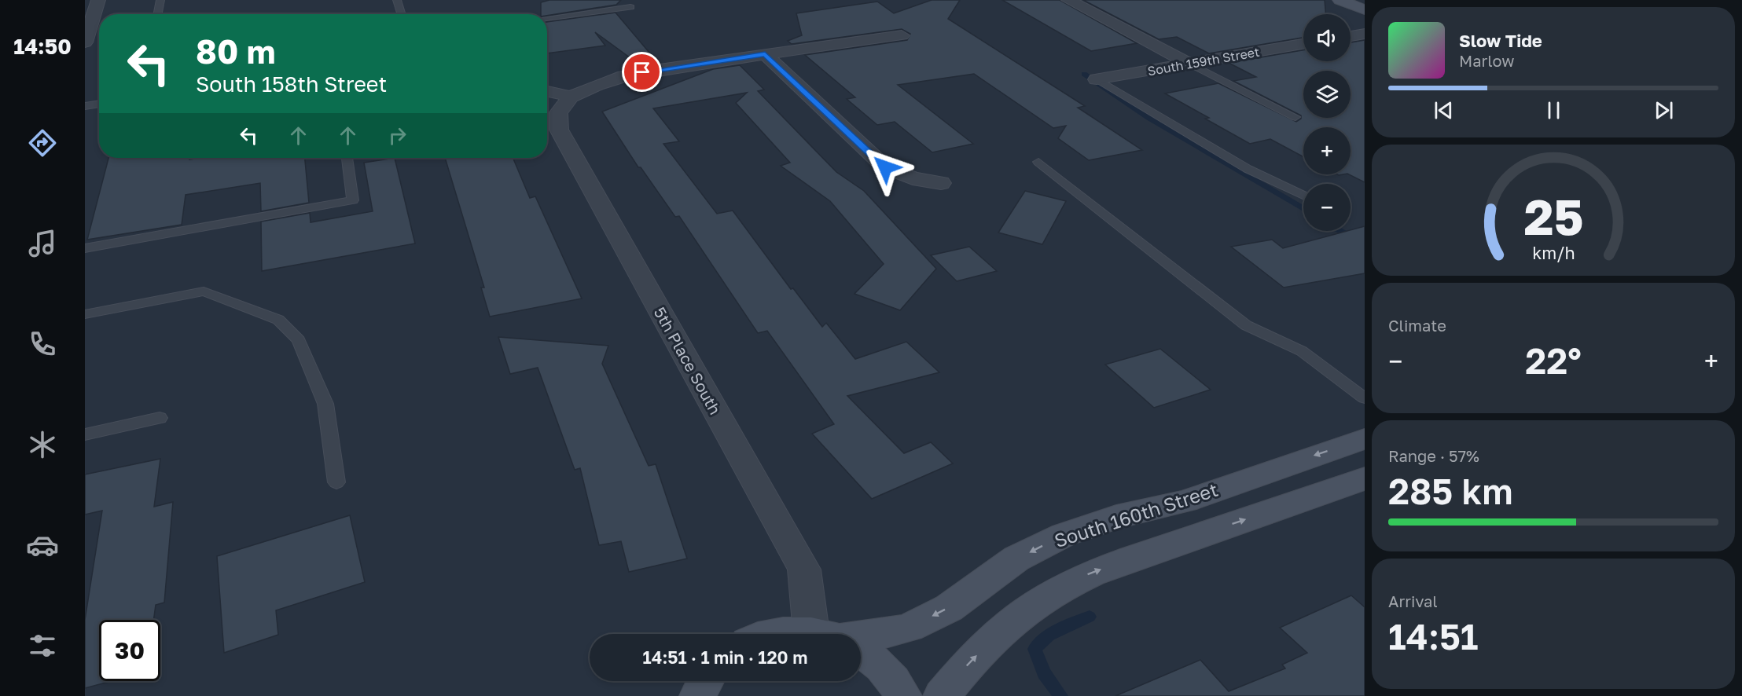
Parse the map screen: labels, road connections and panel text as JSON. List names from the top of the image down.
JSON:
{
  "streets": {
    "main road": ["South 160th Street"],
    "street": ["South 159th Street", "5th Place South"]
  },
  "page": {
    "tabs": "14:50",
    "map_buttons": ["+", "−"],
    "turn": ["80 m", "South 158th Street"],
    "song": ["Slow Tide", "Marlow"],
    "tile": [
      "Climate",
      ["Range · 57%", "285 km"],
      ["Arrival", "14:51"]
    ],
    "heat": ["−", "22°", "+"],
    "limit": "30",
    "trip": "14:51 · 1 min · 120 m",
    "gauge": ["25", "km/h"]
  }
}
